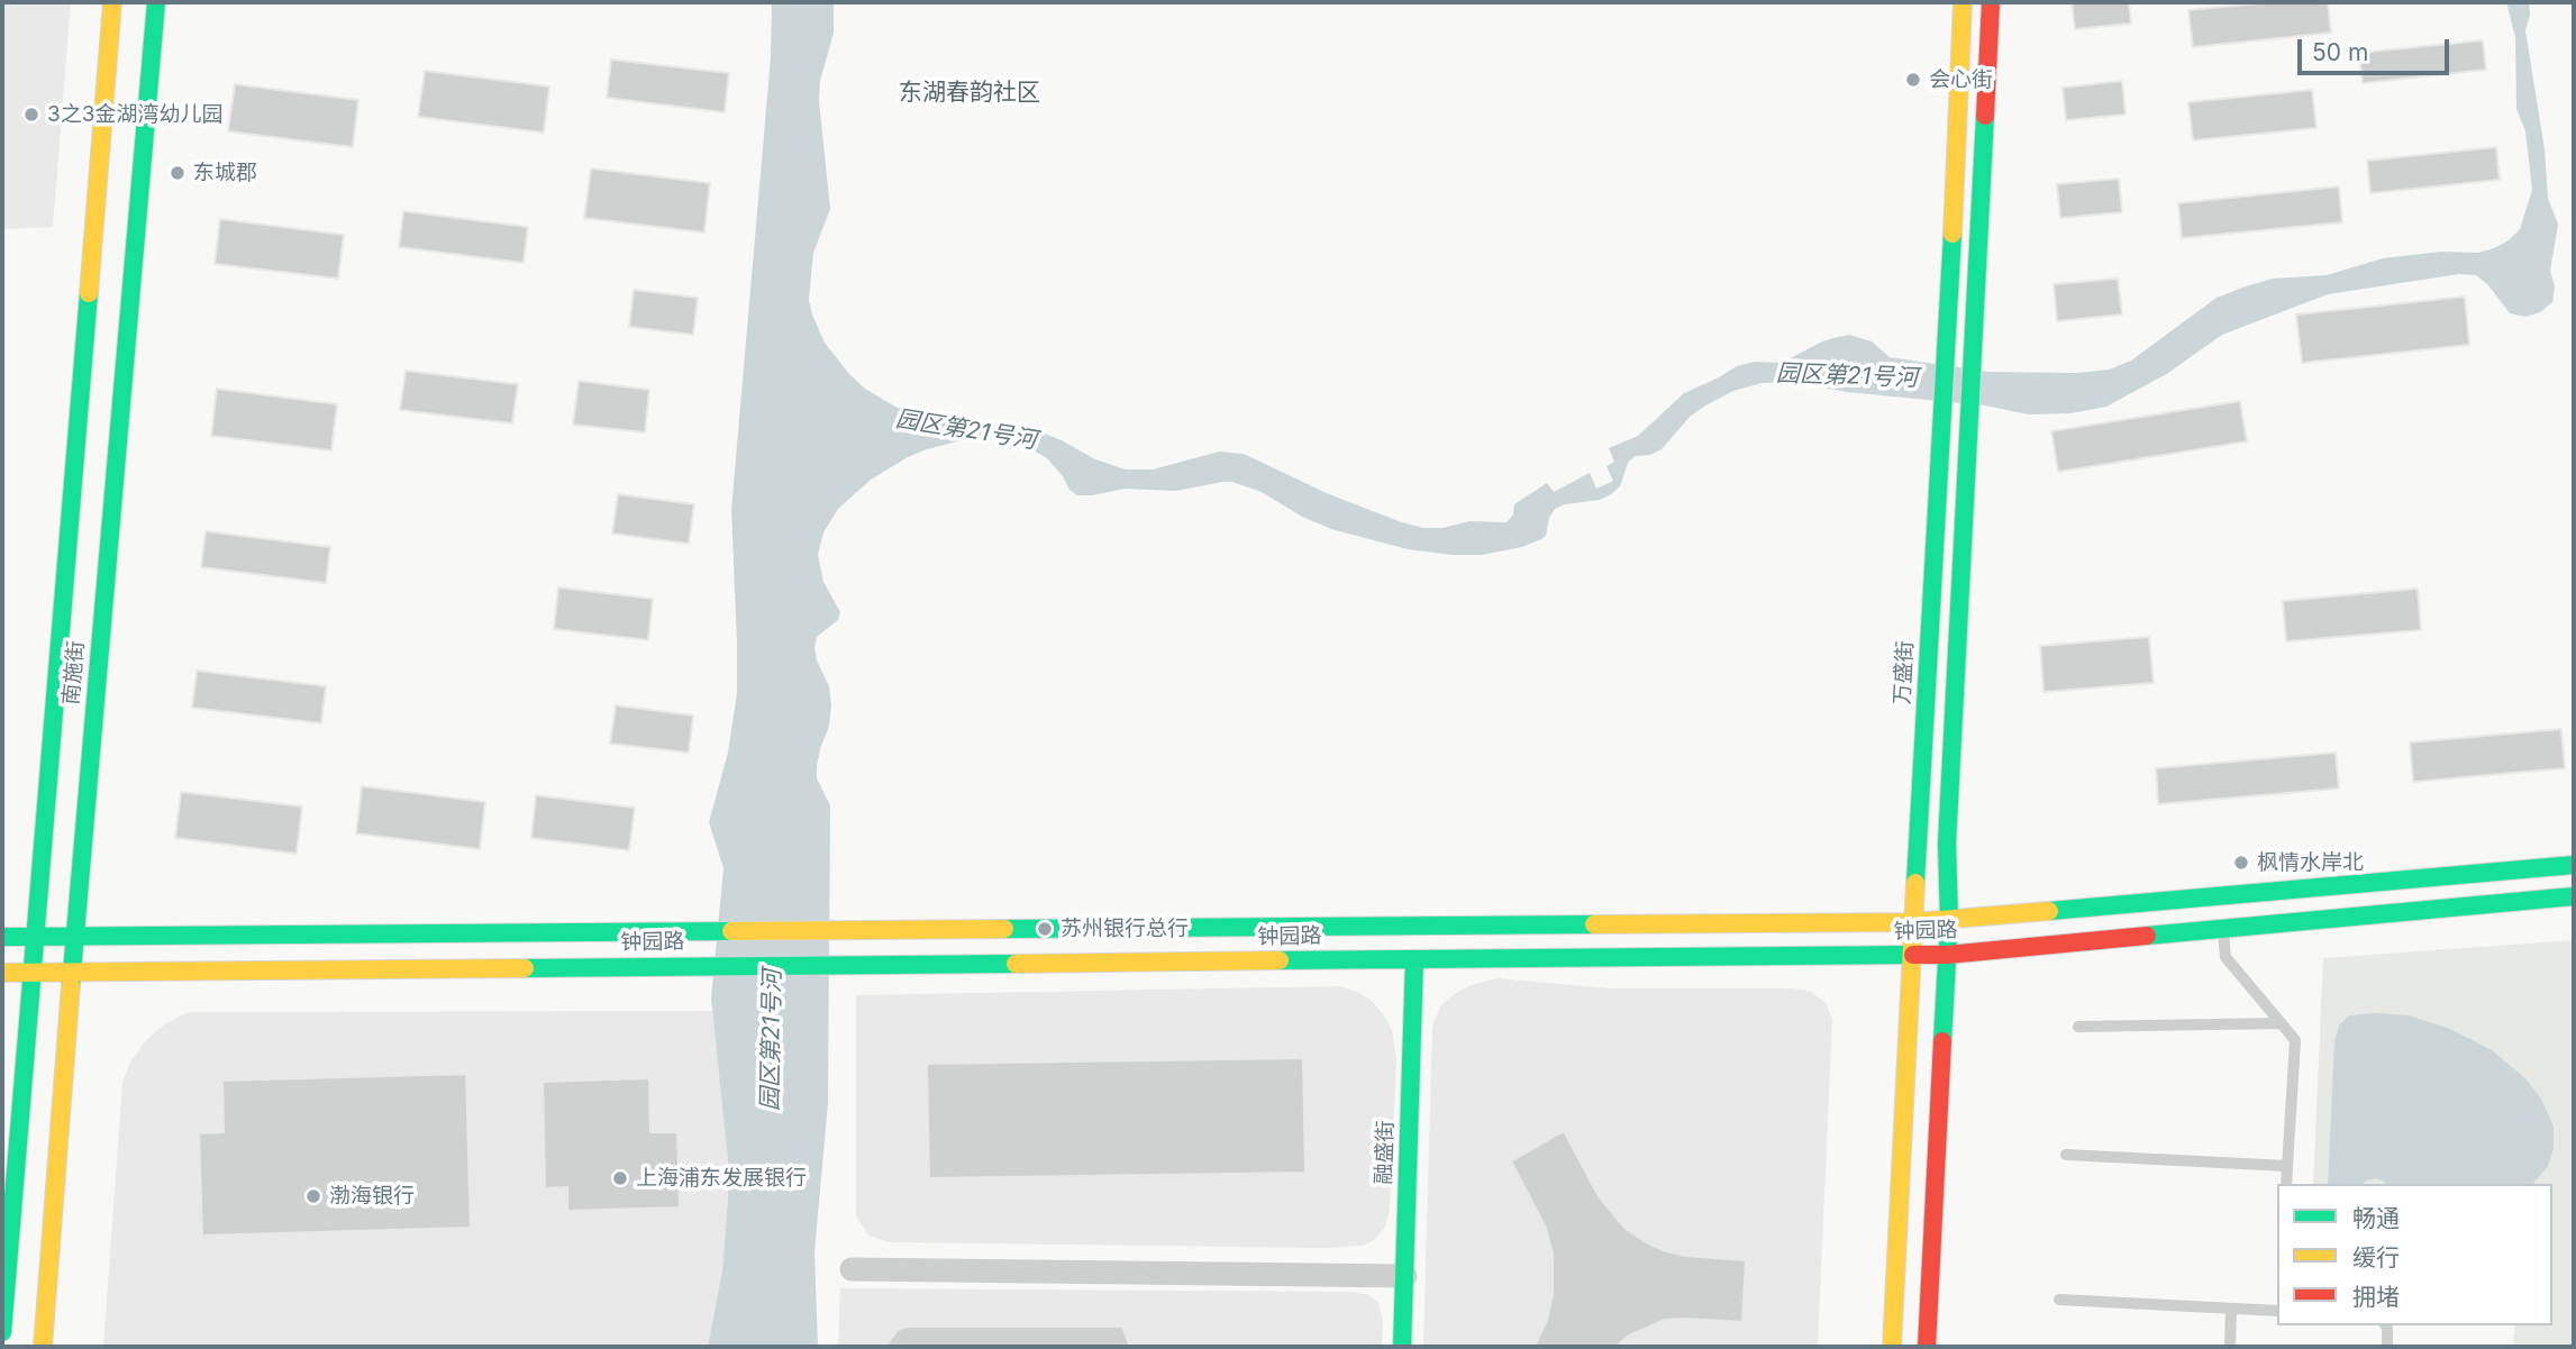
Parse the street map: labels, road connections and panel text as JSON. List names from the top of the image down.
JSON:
{
  "streets": {
    "main road": [
      "南施街",
      "万盛街",
      "钟园路",
      "融盛街"
    ]
  },
  "crossings": [
    ["南施街", "钟园路"],
    ["万盛街", "钟园路"],
    ["钟园路", "融盛街"]
  ],
  "districts": ["东湖春韵社区"],
  "water": ["园区第21号河"],
  "places": [
    "会心街",
    "3之3金湖湾幼儿园",
    "东城郡",
    "枫情水岸北",
    "苏州银行总行",
    "上海浦东发展银行",
    "渤海银行"
  ],
  "legend": ["畅通", "缓行", "拥堵"],
  "scale_bar": "50 m"
}
